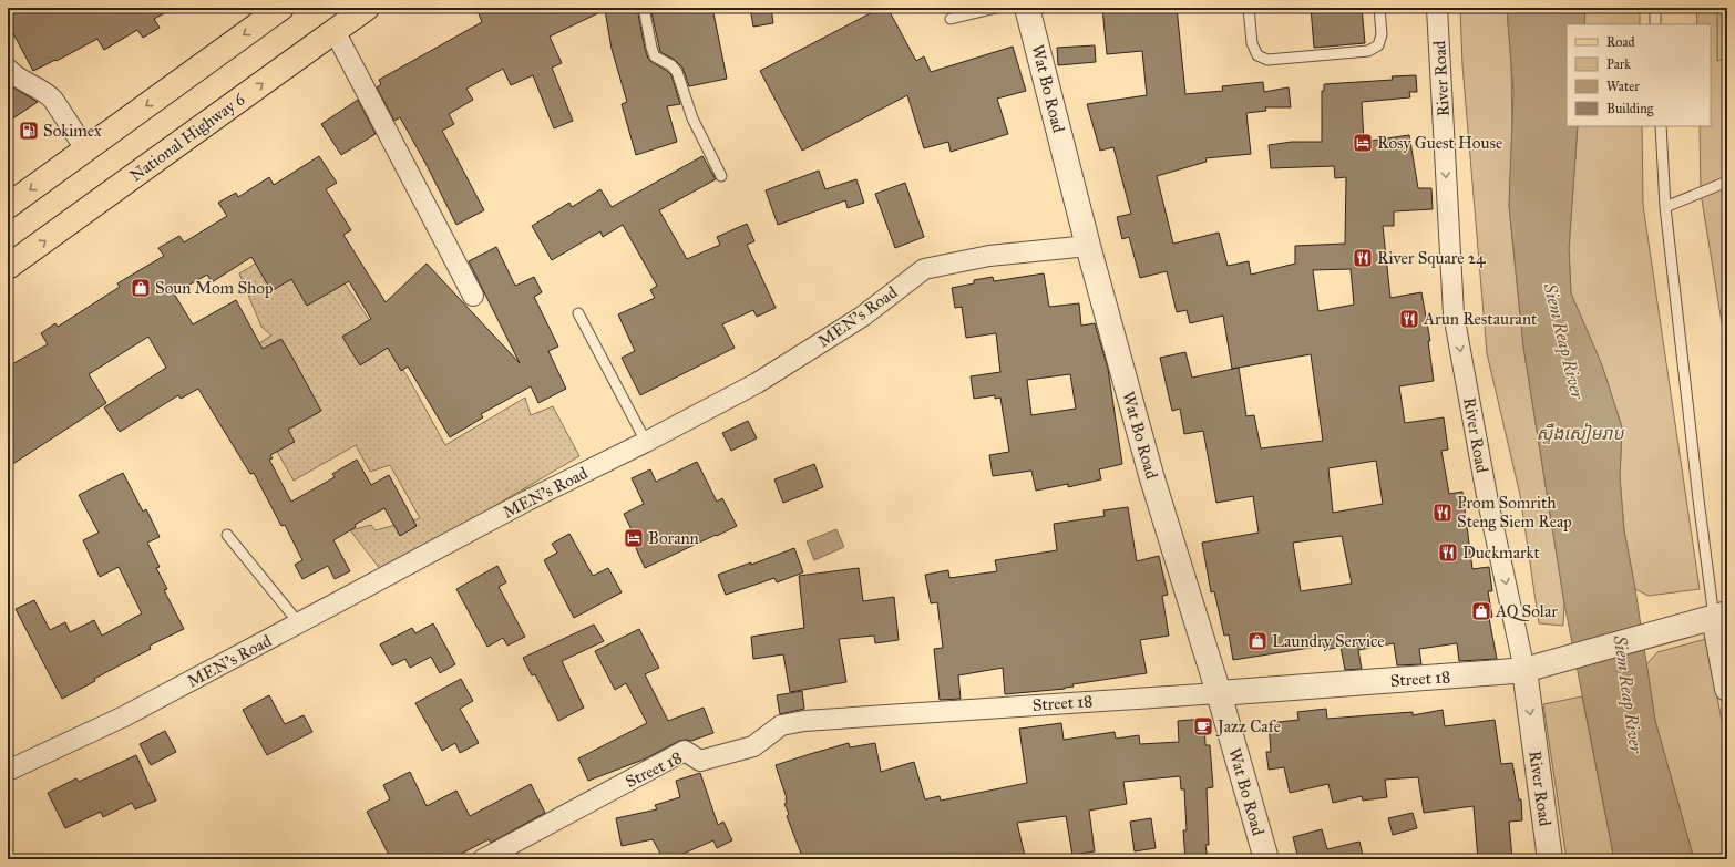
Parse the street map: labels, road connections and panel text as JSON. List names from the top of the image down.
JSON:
{
  "streets": {
    "main road": ["National Highway 6"],
    "street": [
      "River Road",
      "Wat Bo Road",
      "MEN's Road",
      "Street 18"
    ]
  },
  "crossings": [
    ["River Road", "Street 18"],
    ["Wat Bo Road", "MEN's Road"],
    ["Wat Bo Road", "Street 18"]
  ],
  "one_way": ["River Road"],
  "water": ["Siem Reap River", "ស្ទឹងសៀមរាប"],
  "places": {
    "fuel station": ["Sokimex"],
    "hotel": ["Rosy Guest House", "Borann"],
    "restaurant": [
      "River Square 24",
      "Arun Restaurant",
      "Prom Somrith Steng Siem Reap",
      "Duckmarkt"
    ],
    "shop": ["Soun Mom Shop", "AQ Solar", "Laundry Service"],
    "cafe": ["Jazz Cafe"]
  },
  "legend": [
    "Road",
    "Park",
    "Water",
    "Building"
  ]
}
